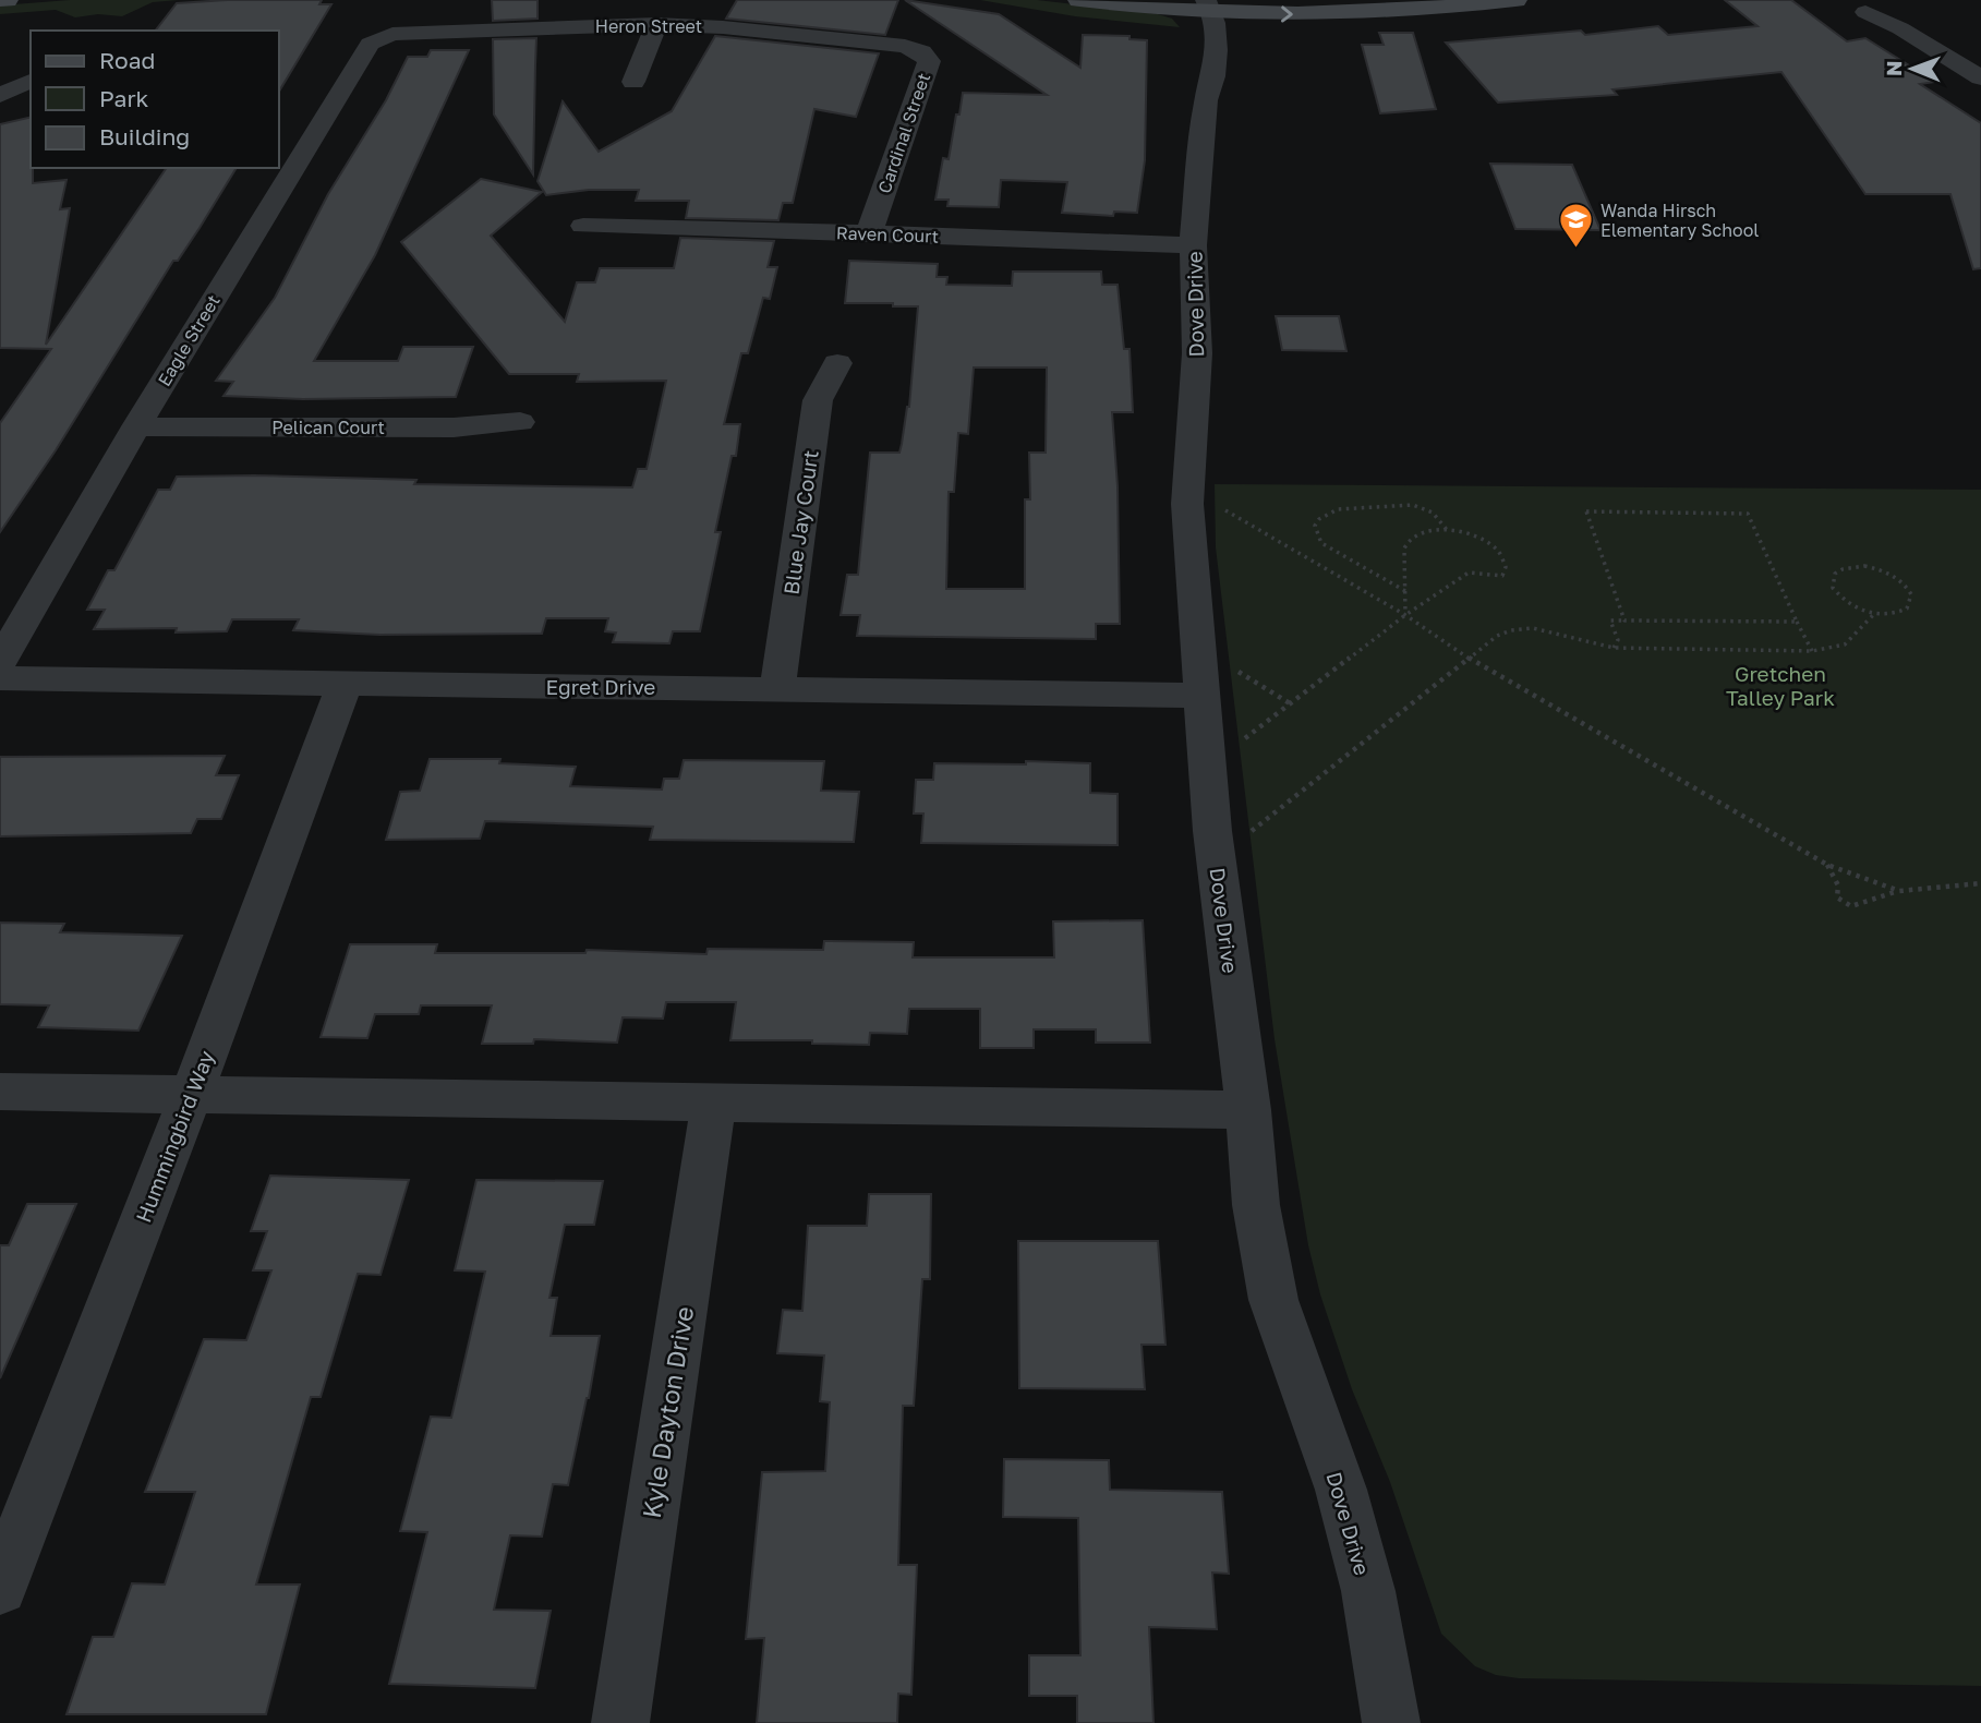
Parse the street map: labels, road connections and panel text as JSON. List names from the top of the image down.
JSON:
{
  "streets": {
    "street": [
      "Heron Street",
      "Cardinal Street",
      "Raven Court",
      "Dove Drive",
      "Eagle Street",
      "Pelican Court",
      "Blue Jay Court",
      "Egret Drive",
      "Hummingbird Way",
      "Kyle Dayton Drive"
    ]
  },
  "crossings": [
    ["Heron Street", "Cardinal Street"],
    ["Heron Street", "Eagle Street"],
    ["Cardinal Street", "Raven Court"],
    ["Raven Court", "Dove Drive"],
    ["Dove Drive", "Egret Drive"],
    ["Eagle Street", "Pelican Court"],
    ["Blue Jay Court", "Egret Drive"],
    ["Egret Drive", "Hummingbird Way"]
  ],
  "parks": ["Gretchen Talley Park"],
  "places": {
    "school or university": ["Wanda Hirsch Elementary School"]
  },
  "legend": ["Road", "Park", "Building"],
  "north": "left"
}
